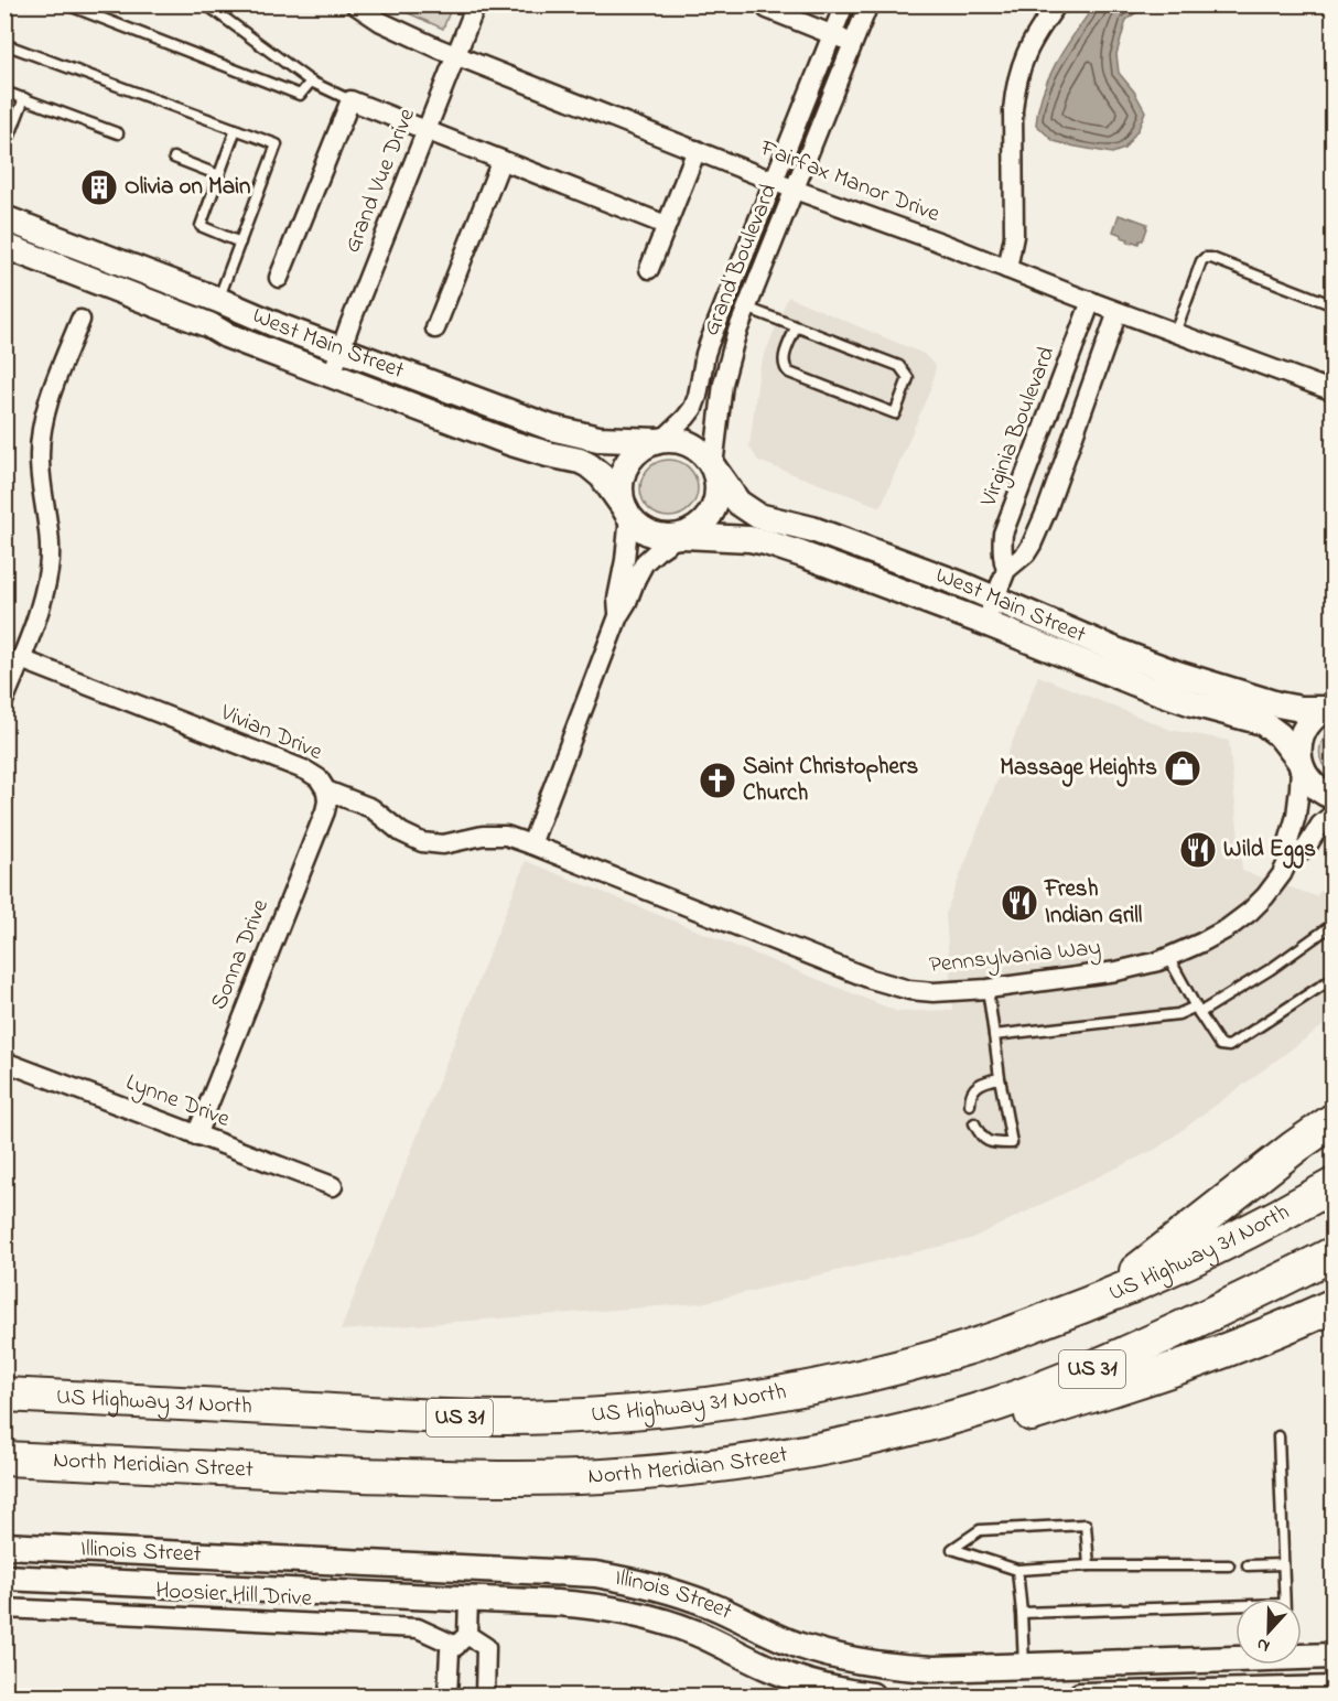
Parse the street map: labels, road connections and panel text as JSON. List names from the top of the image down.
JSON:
{
  "streets": {
    "highway": ["US Highway 31 North", "US 31", "North Meridian Street"],
    "main road": ["West Main Street", "Illinois Street"],
    "street": [
      "Grand Vue Drive",
      "Fairfax Manor Drive",
      "Grand Boulevard",
      "Virginia Boulevard",
      "Vivian Drive",
      "Sonna Drive",
      "Pennsylvania Way",
      "Lynne Drive",
      "Hoosier Hill Drive"
    ]
  },
  "crossings": [
    ["Grand Vue Drive", "Fairfax Manor Drive"],
    ["Grand Vue Drive", "West Main Street"],
    ["Fairfax Manor Drive", "Grand Boulevard"],
    ["Fairfax Manor Drive", "Virginia Boulevard"],
    ["Grand Boulevard", "West Main Street"],
    ["West Main Street", "Pennsylvania Way"],
    ["Vivian Drive", "Sonna Drive"],
    ["Vivian Drive", "Pennsylvania Way"],
    ["Sonna Drive", "Lynne Drive"]
  ],
  "places": {
    "building": ["Olivia on Main"],
    "shop": ["Massage Heights"],
    "church": ["Saint Christophers Church"],
    "restaurant": ["Wild Eggs", "Fresh Indian Grill"]
  },
  "north": "bottom"
}
